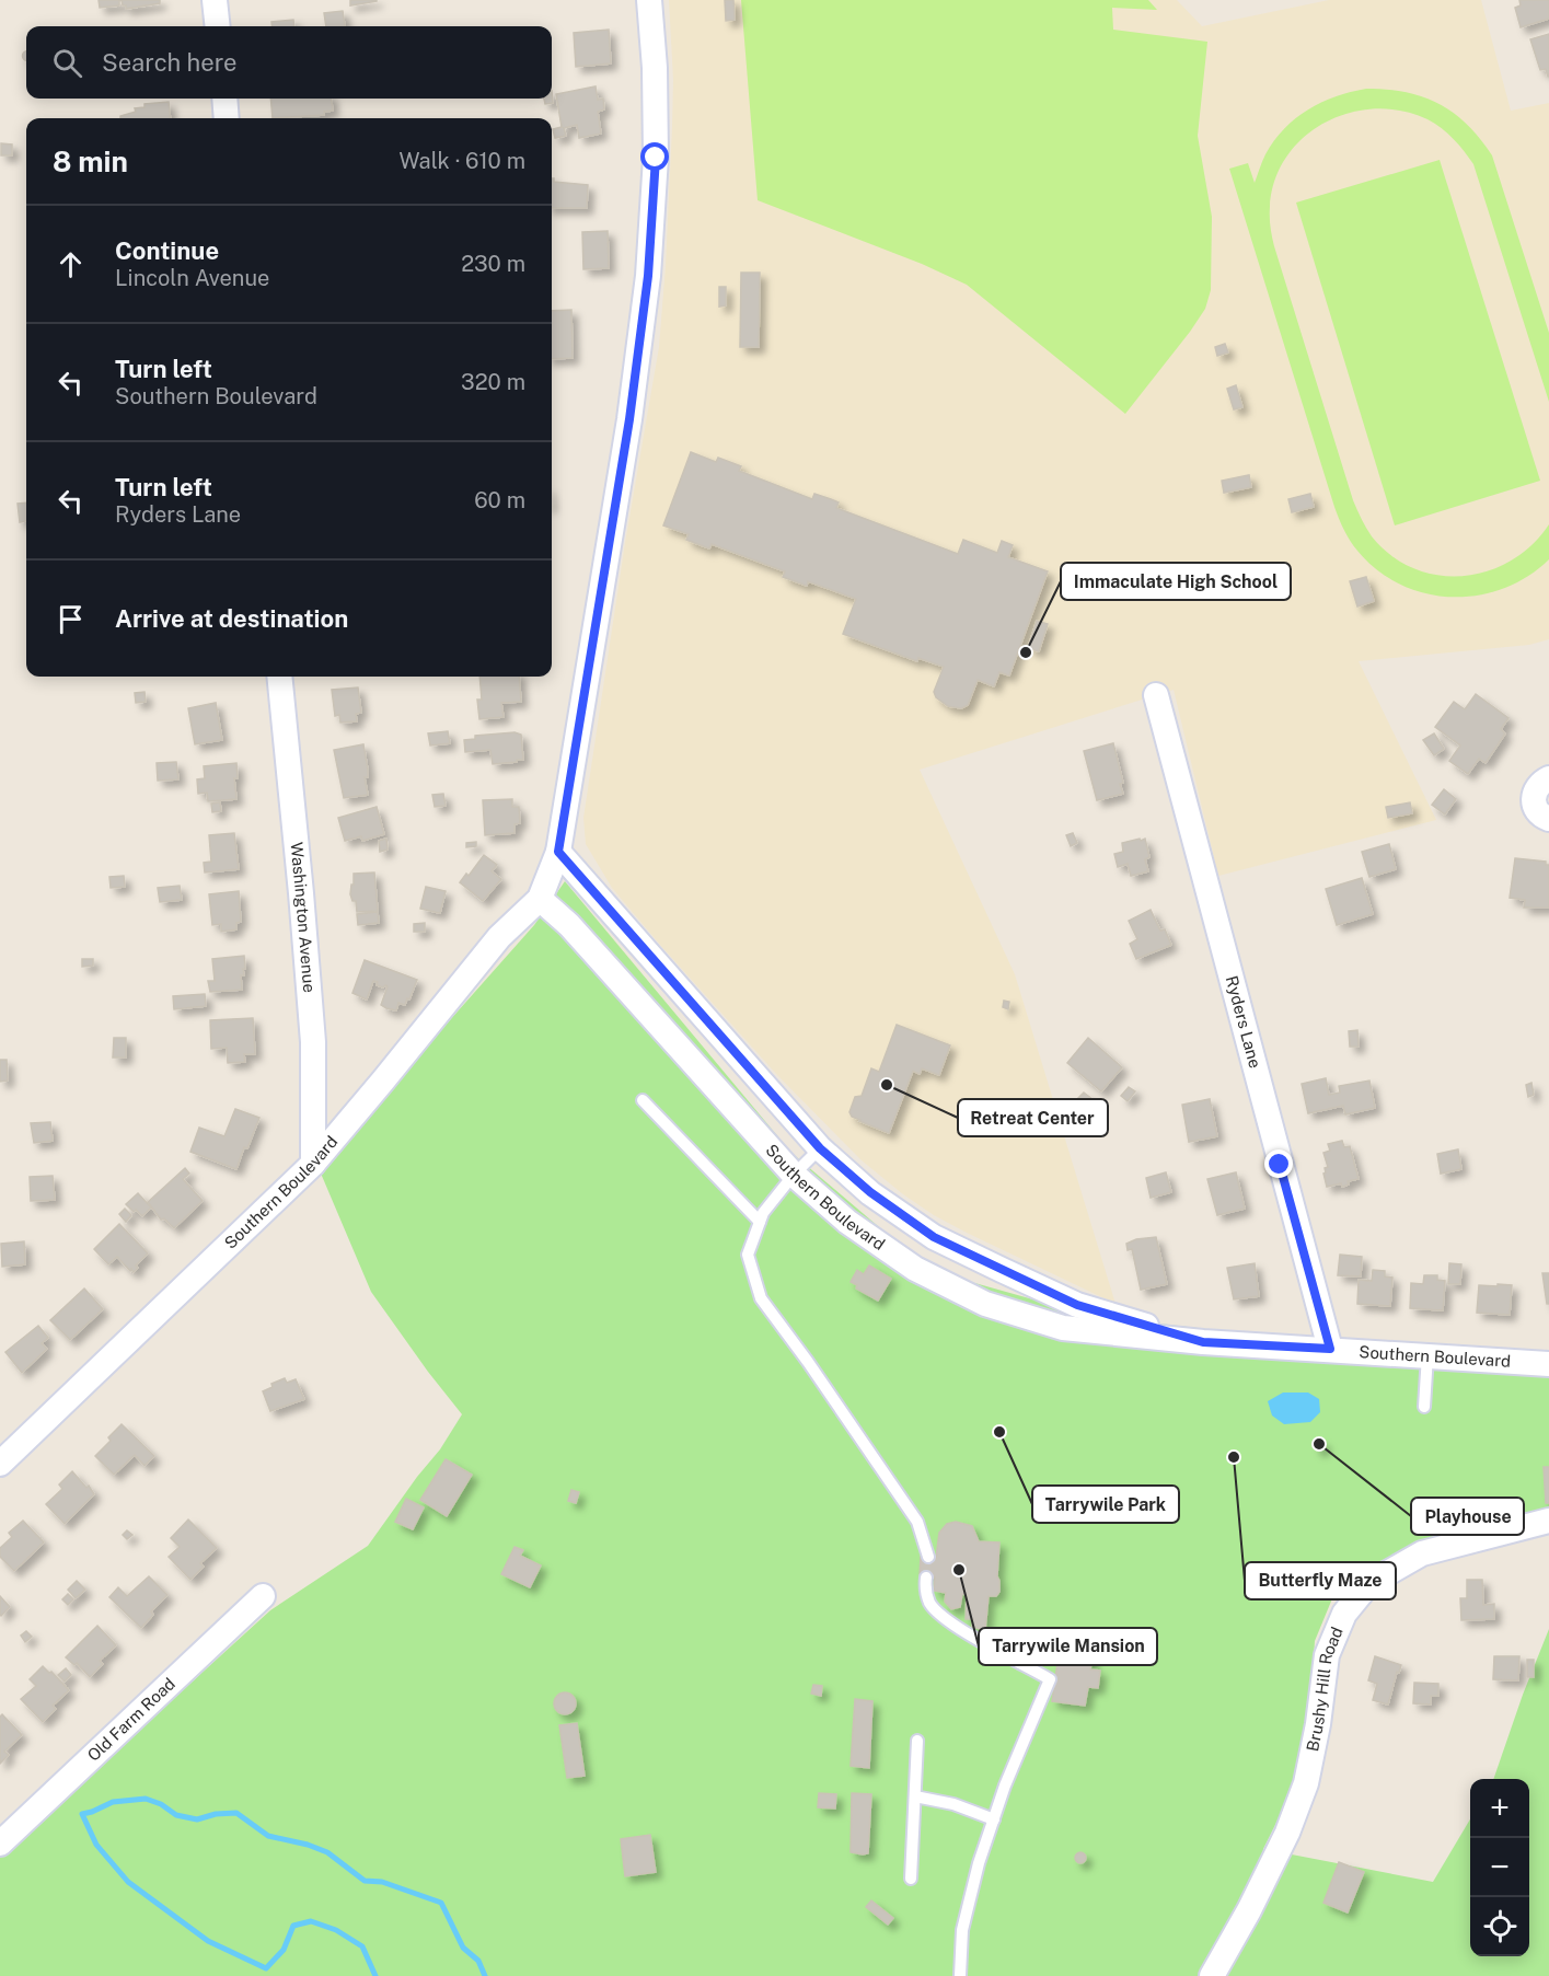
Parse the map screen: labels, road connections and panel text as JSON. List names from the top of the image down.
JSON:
{
  "streets": {
    "street": [
      "Washington Avenue",
      "Ryders Lane",
      "Southern Boulevard",
      "Brushy Hill Road",
      "Old Farm Road"
    ]
  },
  "crossings": [
    ["Washington Avenue", "Southern Boulevard"],
    ["Ryders Lane", "Southern Boulevard"]
  ],
  "places": [
    "Immaculate High School",
    "Retreat Center",
    "Tarrywile Park",
    "Playhouse",
    "Butterfly Maze",
    "Tarrywile Mansion"
  ],
  "page": {
    "search": "Search here",
    "heading": ["8 min", "Walk · 610 m"],
    "list": [
      ["Continue", "Lincoln Avenue", "230 m"],
      ["Turn left", "Southern Boulevard", "320 m"],
      ["Turn left", "Ryders Lane", "60 m"],
      "Arrive at destination"
    ],
    "map_buttons": ["+", "−"]
  }
}
